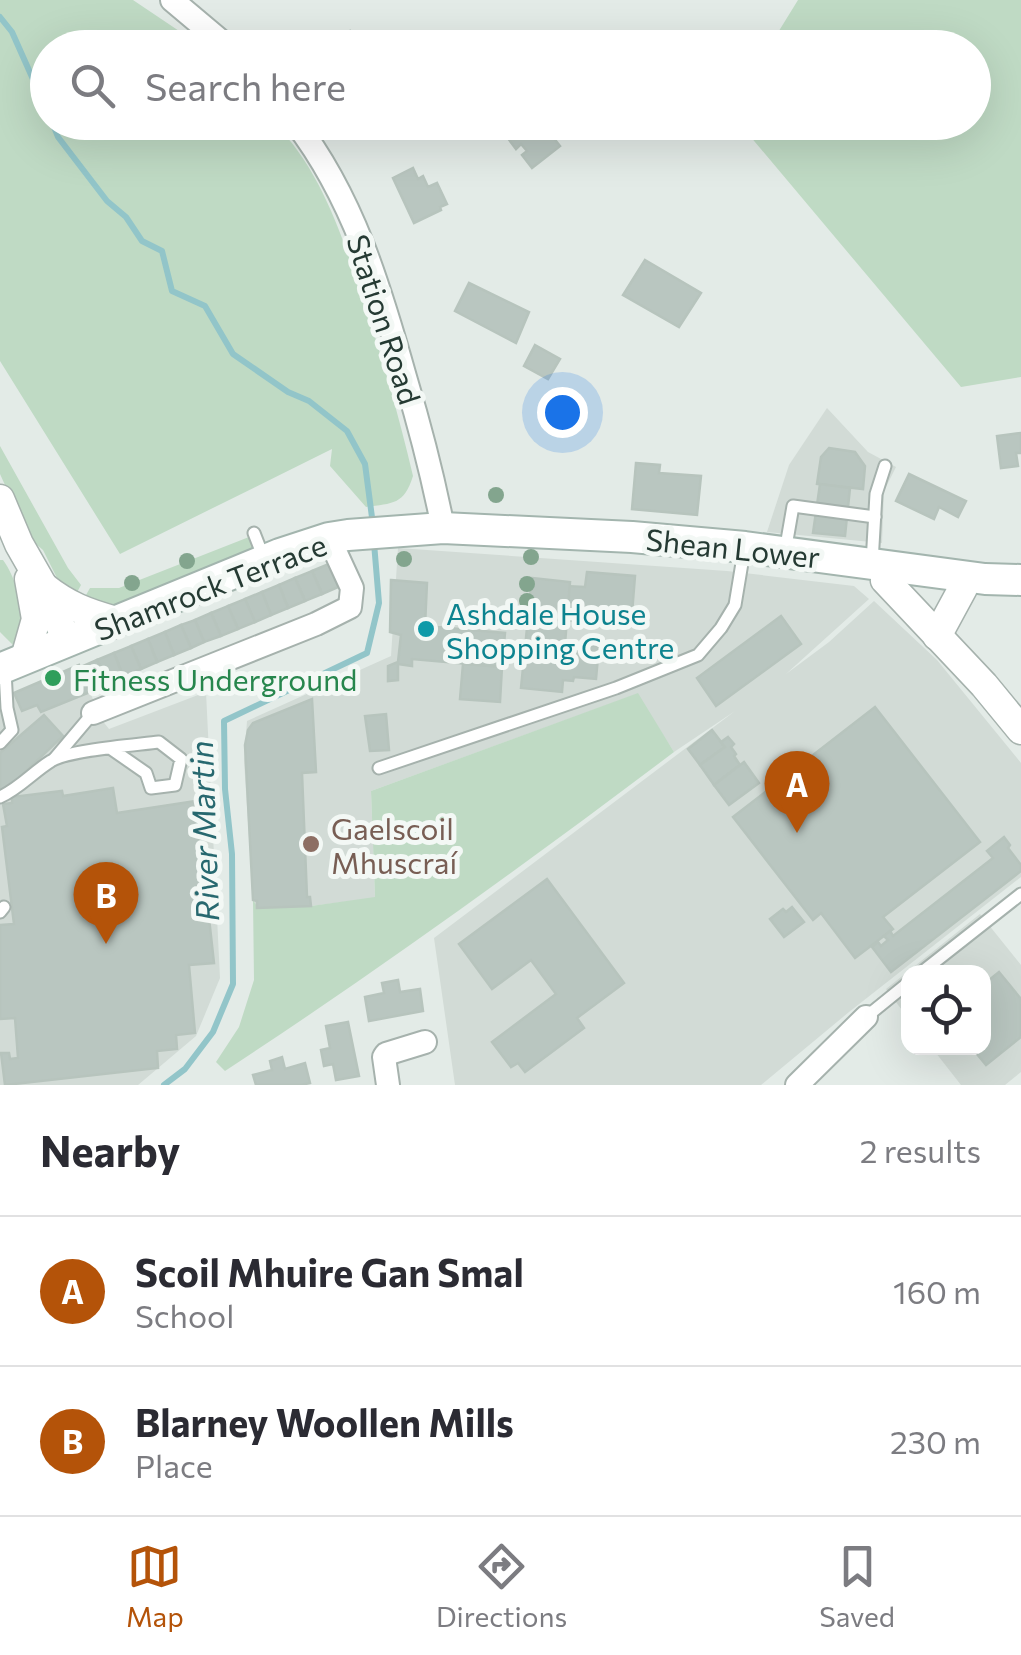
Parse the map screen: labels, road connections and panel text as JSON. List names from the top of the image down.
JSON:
{
  "streets": {
    "main road": ["Shean Lower", "Shamrock Terrace"],
    "street": ["Station Road"]
  },
  "crossings": [
    ["Station Road", "Shean Lower"],
    ["Shean Lower", "Shamrock Terrace"]
  ],
  "water": ["River Martin"],
  "places": ["Ashdale House Shopping Centre", "Fitness Underground", "Gaelscoil Mhuscraí"],
  "page": {
    "search": "Search here",
    "pins": ["A", "B"],
    "heading": ["Nearby", "2 results"],
    "list": [
      {
        "mark": "A",
        "name": "Scoil Mhuire Gan Smal",
        "note": "School",
        "value": "160 m"
      },
      {
        "mark": "B",
        "name": "Blarney Woollen Mills",
        "note": "Place",
        "value": "230 m"
      }
    ],
    "nav": ["Map", "Directions", "Saved"]
  }
}
